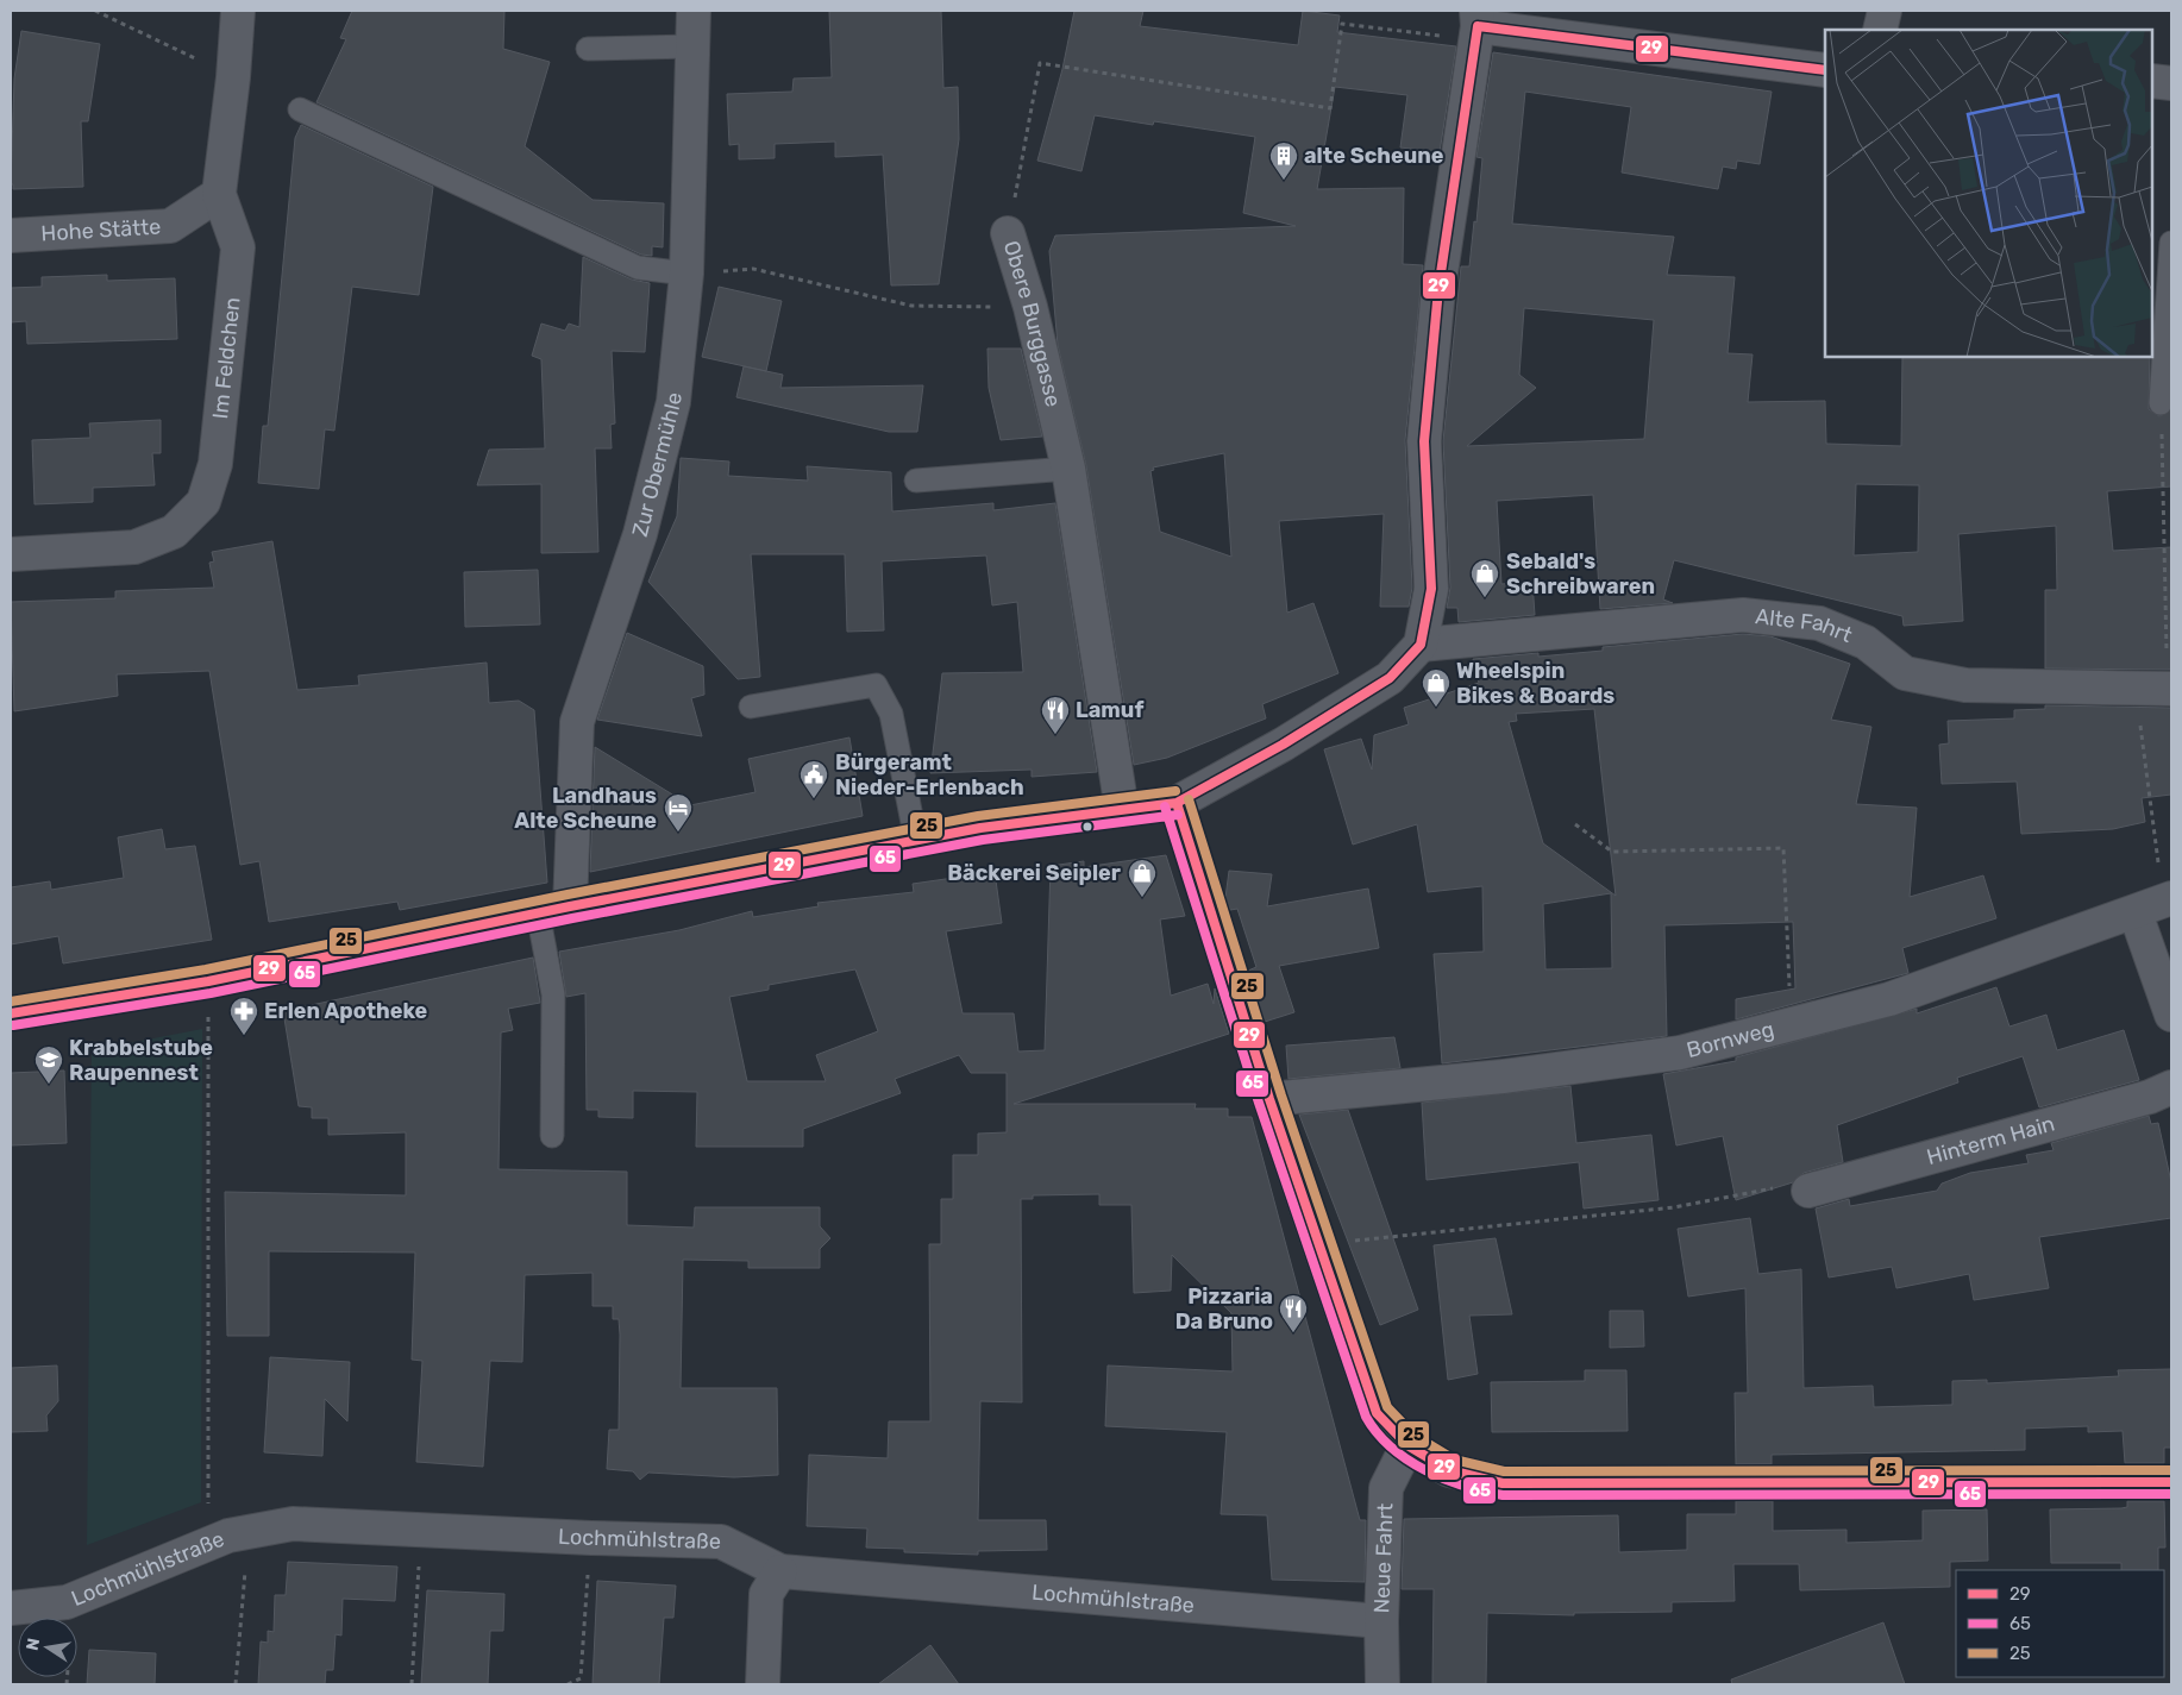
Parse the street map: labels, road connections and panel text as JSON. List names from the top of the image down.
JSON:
{
  "streets": {
    "street": [
      "Hohe Stätte",
      "Obere Burggasse",
      "Im Feldchen",
      "Zur Obermühle",
      "Alte Fahrt",
      "Bornweg",
      "Hinterm Hain",
      "Lochmühlstraße",
      "Neue Fahrt"
    ]
  },
  "crossings": [
    ["Hohe Stätte", "Im Feldchen"],
    ["Lochmühlstraße", "Neue Fahrt"]
  ],
  "places": {
    "building": ["alte Scheune"],
    "shop": ["Sebald's Schreibwaren", "Wheelspin Bikes & Boards", "Bäckerei Seipler"],
    "restaurant": ["Lamuf", "Pizzaria Da Bruno"],
    "public building": ["Bürgeramt Nieder-Erlenbach"],
    "hotel": ["Landhaus Alte Scheune"],
    "pharmacy": ["Erlen Apotheke"],
    "school or university": ["Krabbelstube Raupennest"]
  },
  "lines": ["transit line 29", "transit line 25", "transit line 65"],
  "legend": ["29", "65", "25"],
  "north": "left"
}
